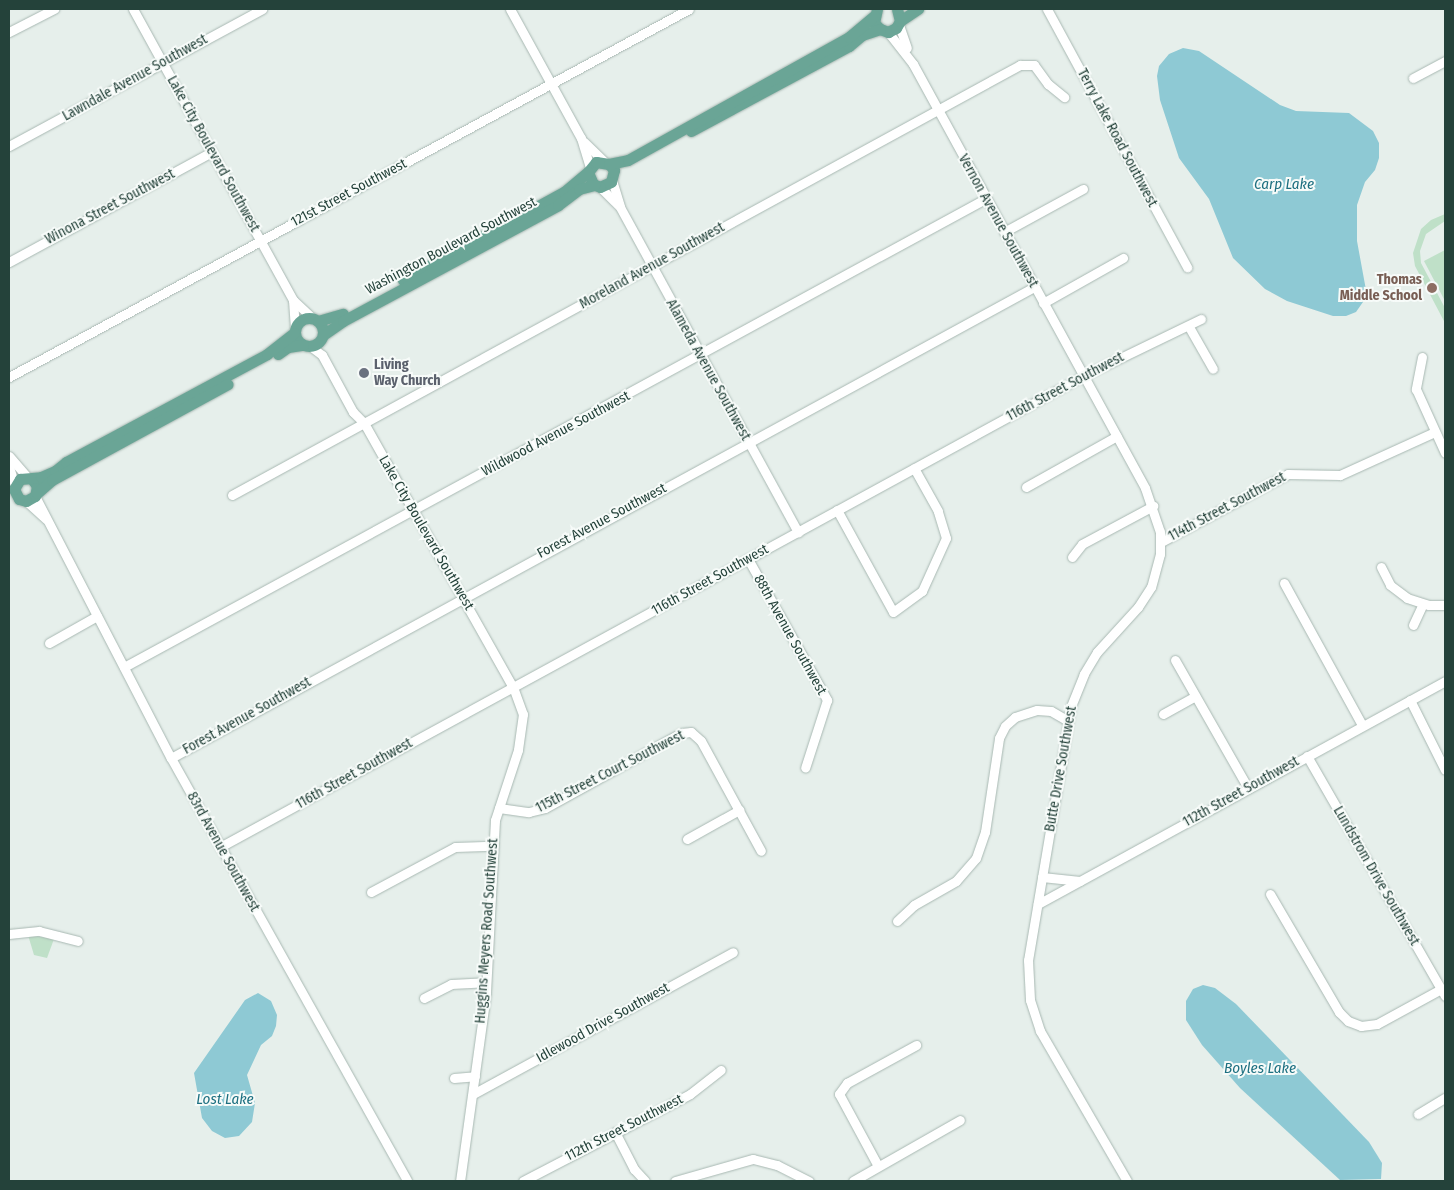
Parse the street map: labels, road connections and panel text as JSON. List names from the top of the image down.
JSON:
{
  "streets": {
    "main road": ["Washington Boulevard Southwest"],
    "street": [
      "Lawndale Avenue Southwest",
      "Terry Lake Road Southwest",
      "Lake City Boulevard Southwest",
      "121st Street Southwest",
      "Winona Street Southwest",
      "Vernon Avenue Southwest",
      "Moreland Avenue Southwest",
      "Alameda Avenue Southwest",
      "116th Street Southwest",
      "Wildwood Avenue Southwest",
      "114th Street Southwest",
      "Forest Avenue Southwest",
      "88th Avenue Southwest",
      "Butte Drive Southwest",
      "115th Street Court Southwest",
      "112th Street Southwest",
      "83rd Avenue Southwest",
      "Lundstrom Drive Southwest",
      "Huggins Meyers Road Southwest",
      "Idlewood Drive Southwest"
    ]
  },
  "crossings": [
    ["Lawndale Avenue Southwest", "Lake City Boulevard Southwest"],
    ["Lake City Boulevard Southwest", "121st Street Southwest"],
    ["Lake City Boulevard Southwest", "Winona Street Southwest"],
    ["Lake City Boulevard Southwest", "Washington Boulevard Southwest"],
    ["Lake City Boulevard Southwest", "Moreland Avenue Southwest"],
    ["Lake City Boulevard Southwest", "116th Street Southwest"],
    ["Lake City Boulevard Southwest", "Wildwood Avenue Southwest"],
    ["Lake City Boulevard Southwest", "Forest Avenue Southwest"],
    ["Lake City Boulevard Southwest", "Huggins Meyers Road Southwest"],
    ["Vernon Avenue Southwest", "Moreland Avenue Southwest"],
    ["Vernon Avenue Southwest", "116th Street Southwest"],
    ["Vernon Avenue Southwest", "Wildwood Avenue Southwest"],
    ["Vernon Avenue Southwest", "Forest Avenue Southwest"],
    ["Vernon Avenue Southwest", "Butte Drive Southwest"],
    ["Washington Boulevard Southwest", "Alameda Avenue Southwest"],
    ["Moreland Avenue Southwest", "Alameda Avenue Southwest"],
    ["Alameda Avenue Southwest", "116th Street Southwest"],
    ["Alameda Avenue Southwest", "Wildwood Avenue Southwest"],
    ["Alameda Avenue Southwest", "Forest Avenue Southwest"],
    ["116th Street Southwest", "88th Avenue Southwest"],
    ["116th Street Southwest", "Butte Drive Southwest"],
    ["116th Street Southwest", "83rd Avenue Southwest"],
    ["Wildwood Avenue Southwest", "83rd Avenue Southwest"],
    ["114th Street Southwest", "Butte Drive Southwest"],
    ["Forest Avenue Southwest", "83rd Avenue Southwest"],
    ["Butte Drive Southwest", "112th Street Southwest"],
    ["115th Street Court Southwest", "Huggins Meyers Road Southwest"],
    ["112th Street Southwest", "Lundstrom Drive Southwest"],
    ["Huggins Meyers Road Southwest", "Idlewood Drive Southwest"]
  ],
  "water": ["Carp Lake", "Boyles Lake", "Lost Lake"],
  "places": ["Thomas Middle School", "Living Way Church"]
}
